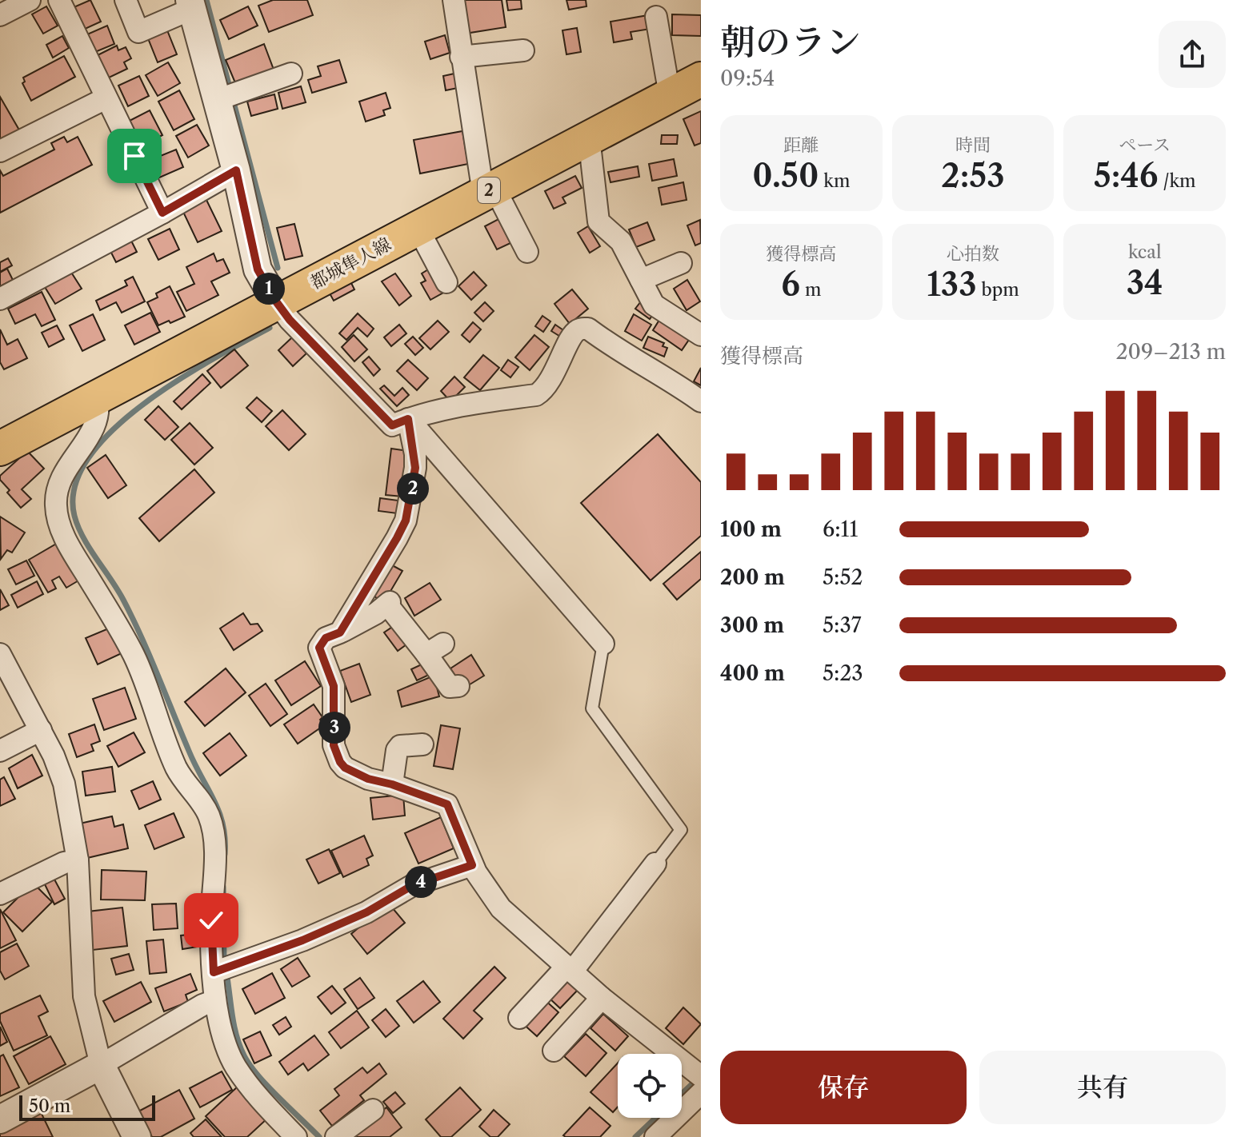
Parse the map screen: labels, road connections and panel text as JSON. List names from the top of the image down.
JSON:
{
  "streets": {
    "main road": ["2", "都城隼人線"]
  },
  "scale_bar": "50 m",
  "page": {
    "heading": ["朝のラン", "09:54"],
    "stats": [
      ["距離", "0.50 km"],
      ["時間", "2:53"],
      ["ペース", "5:46 /km"],
      ["獲得標高", "6 m"],
      ["心拍数", "133 bpm"],
      ["kcal", "34"]
    ],
    "pins": [
      "1",
      "2",
      "3",
      "4"
    ],
    "chart": ["獲得標高", "209–213 m"],
    "list": [
      {
        "name": "100 m",
        "note": "6:11"
      },
      {
        "name": "200 m",
        "note": "5:52"
      },
      {
        "name": "300 m",
        "note": "5:37"
      },
      {
        "name": "400 m",
        "note": "5:23"
      }
    ],
    "buttons": ["保存", "共有"],
    "scale": "50 m"
  }
}
